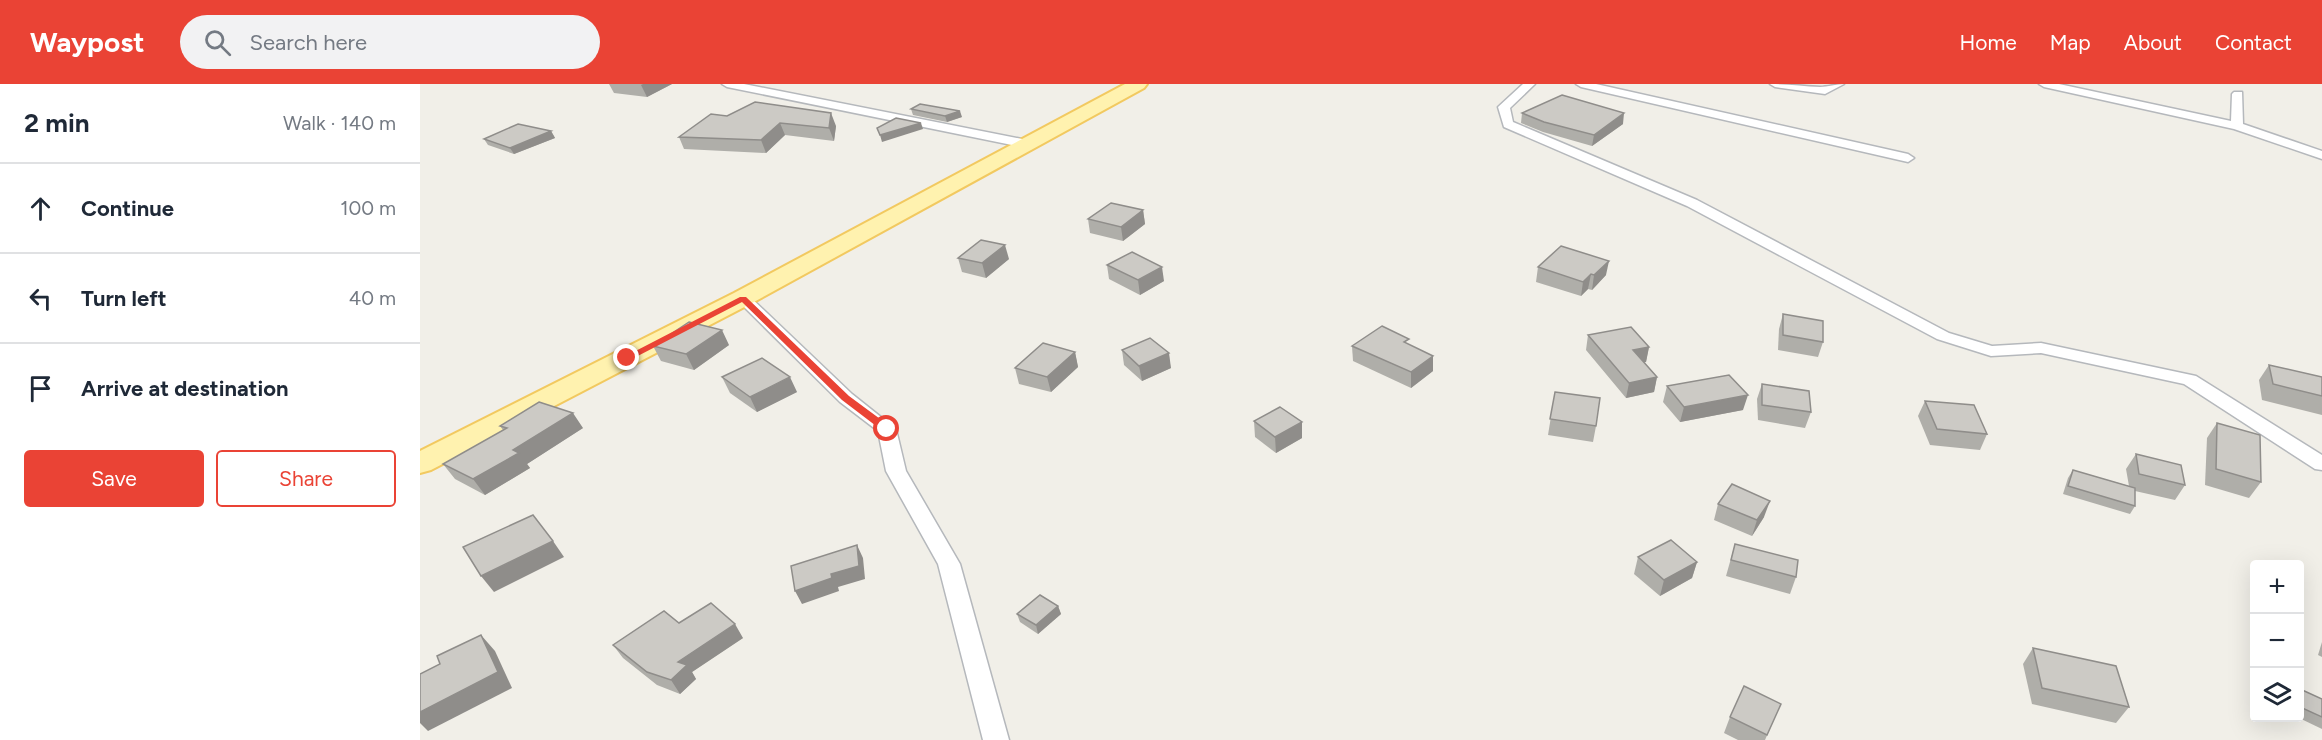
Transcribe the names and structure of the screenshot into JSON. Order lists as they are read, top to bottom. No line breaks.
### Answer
{"page":{"header":"Waypost","search":"Search here","nav":["Home","Map","About","Contact"],"heading":["2 min","Walk · 140 m"],"list":[["Continue","100 m"],["Turn left","40 m"],"Arrive at destination"],"buttons":["Save","Share"],"map_buttons":["+","−"]}}
